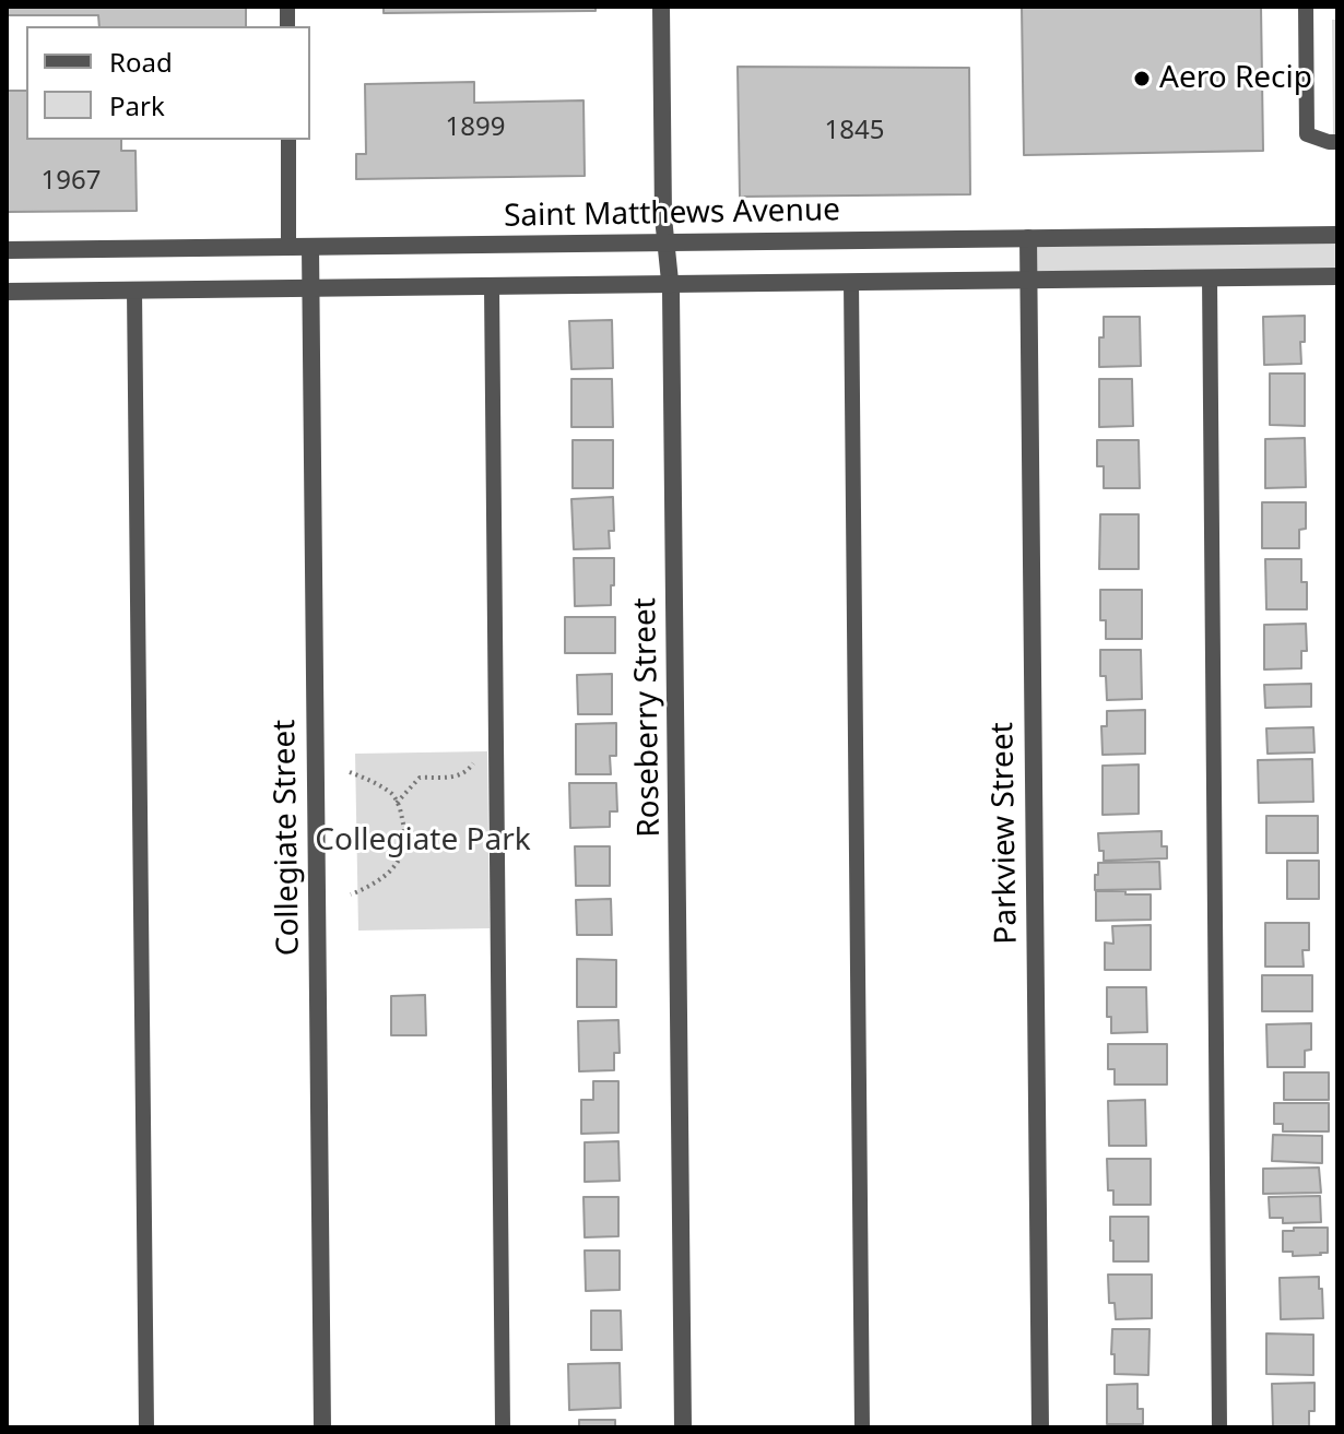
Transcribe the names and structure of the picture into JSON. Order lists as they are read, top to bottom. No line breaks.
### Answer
{"streets":{"street":["Saint Matthews Avenue","Roseberry Street","Parkview Street","Collegiate Street"]},"crossings":[["Saint Matthews Avenue","Roseberry Street"],["Saint Matthews Avenue","Parkview Street"],["Saint Matthews Avenue","Collegiate Street"]],"parks":["Collegiate Park"],"places":["Aero Recip"],"house_numbers":["1899","1845","1967"],"legend":["Road","Park"]}
